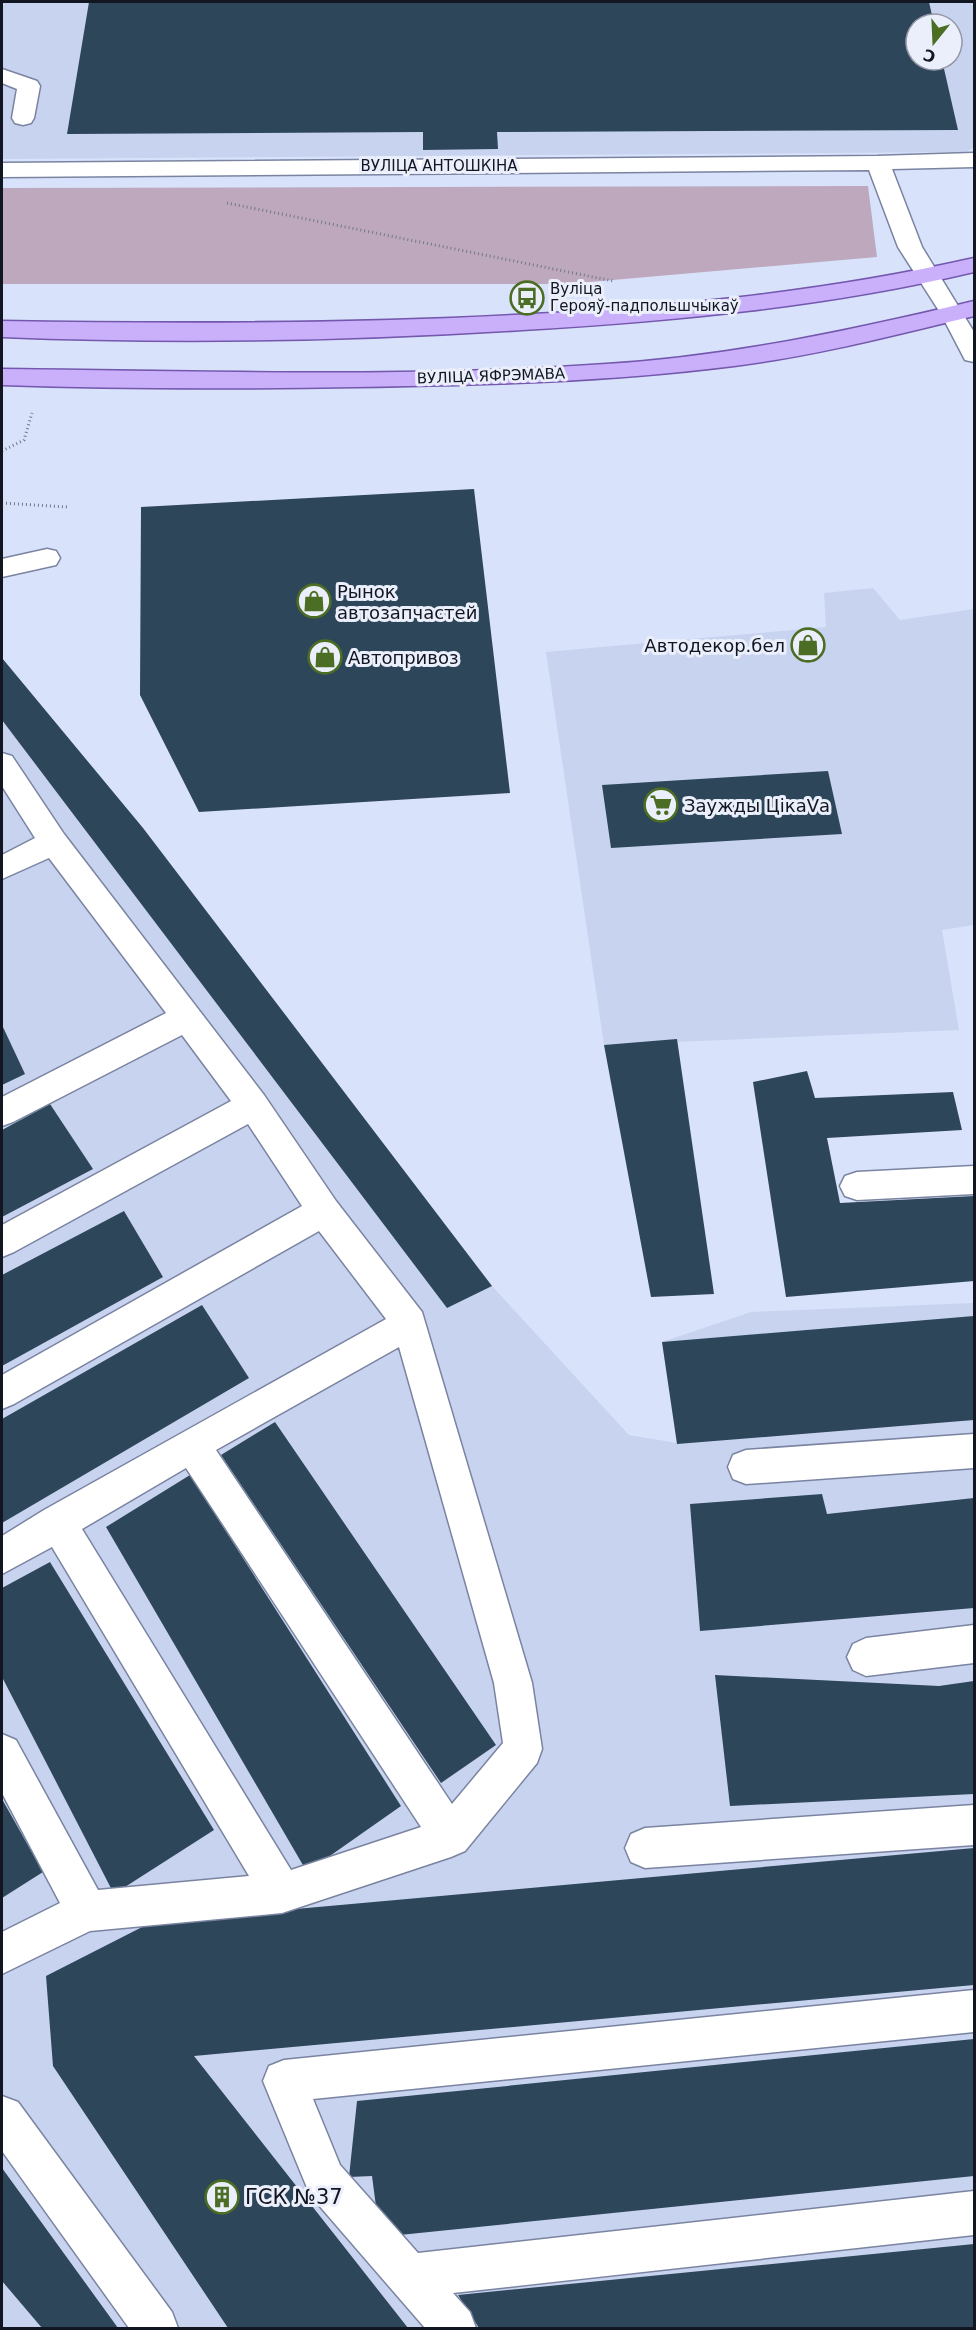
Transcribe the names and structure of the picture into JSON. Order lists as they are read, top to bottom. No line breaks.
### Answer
{"streets":{"main road":["ВУЛІЦА ЯФРЭМАВА"],"street":["ВУЛІЦА АНТОШКІНА"]},"places":{"bus stop":["Вуліца Герояў-падпольшчыкаў"],"shop":["Рынок автозапчастей","Автодекор.бел","Автопривоз"],"supermarket":["Заужды ЦікаVа"],"building":["ГСК №37"]},"north":"bottom"}
